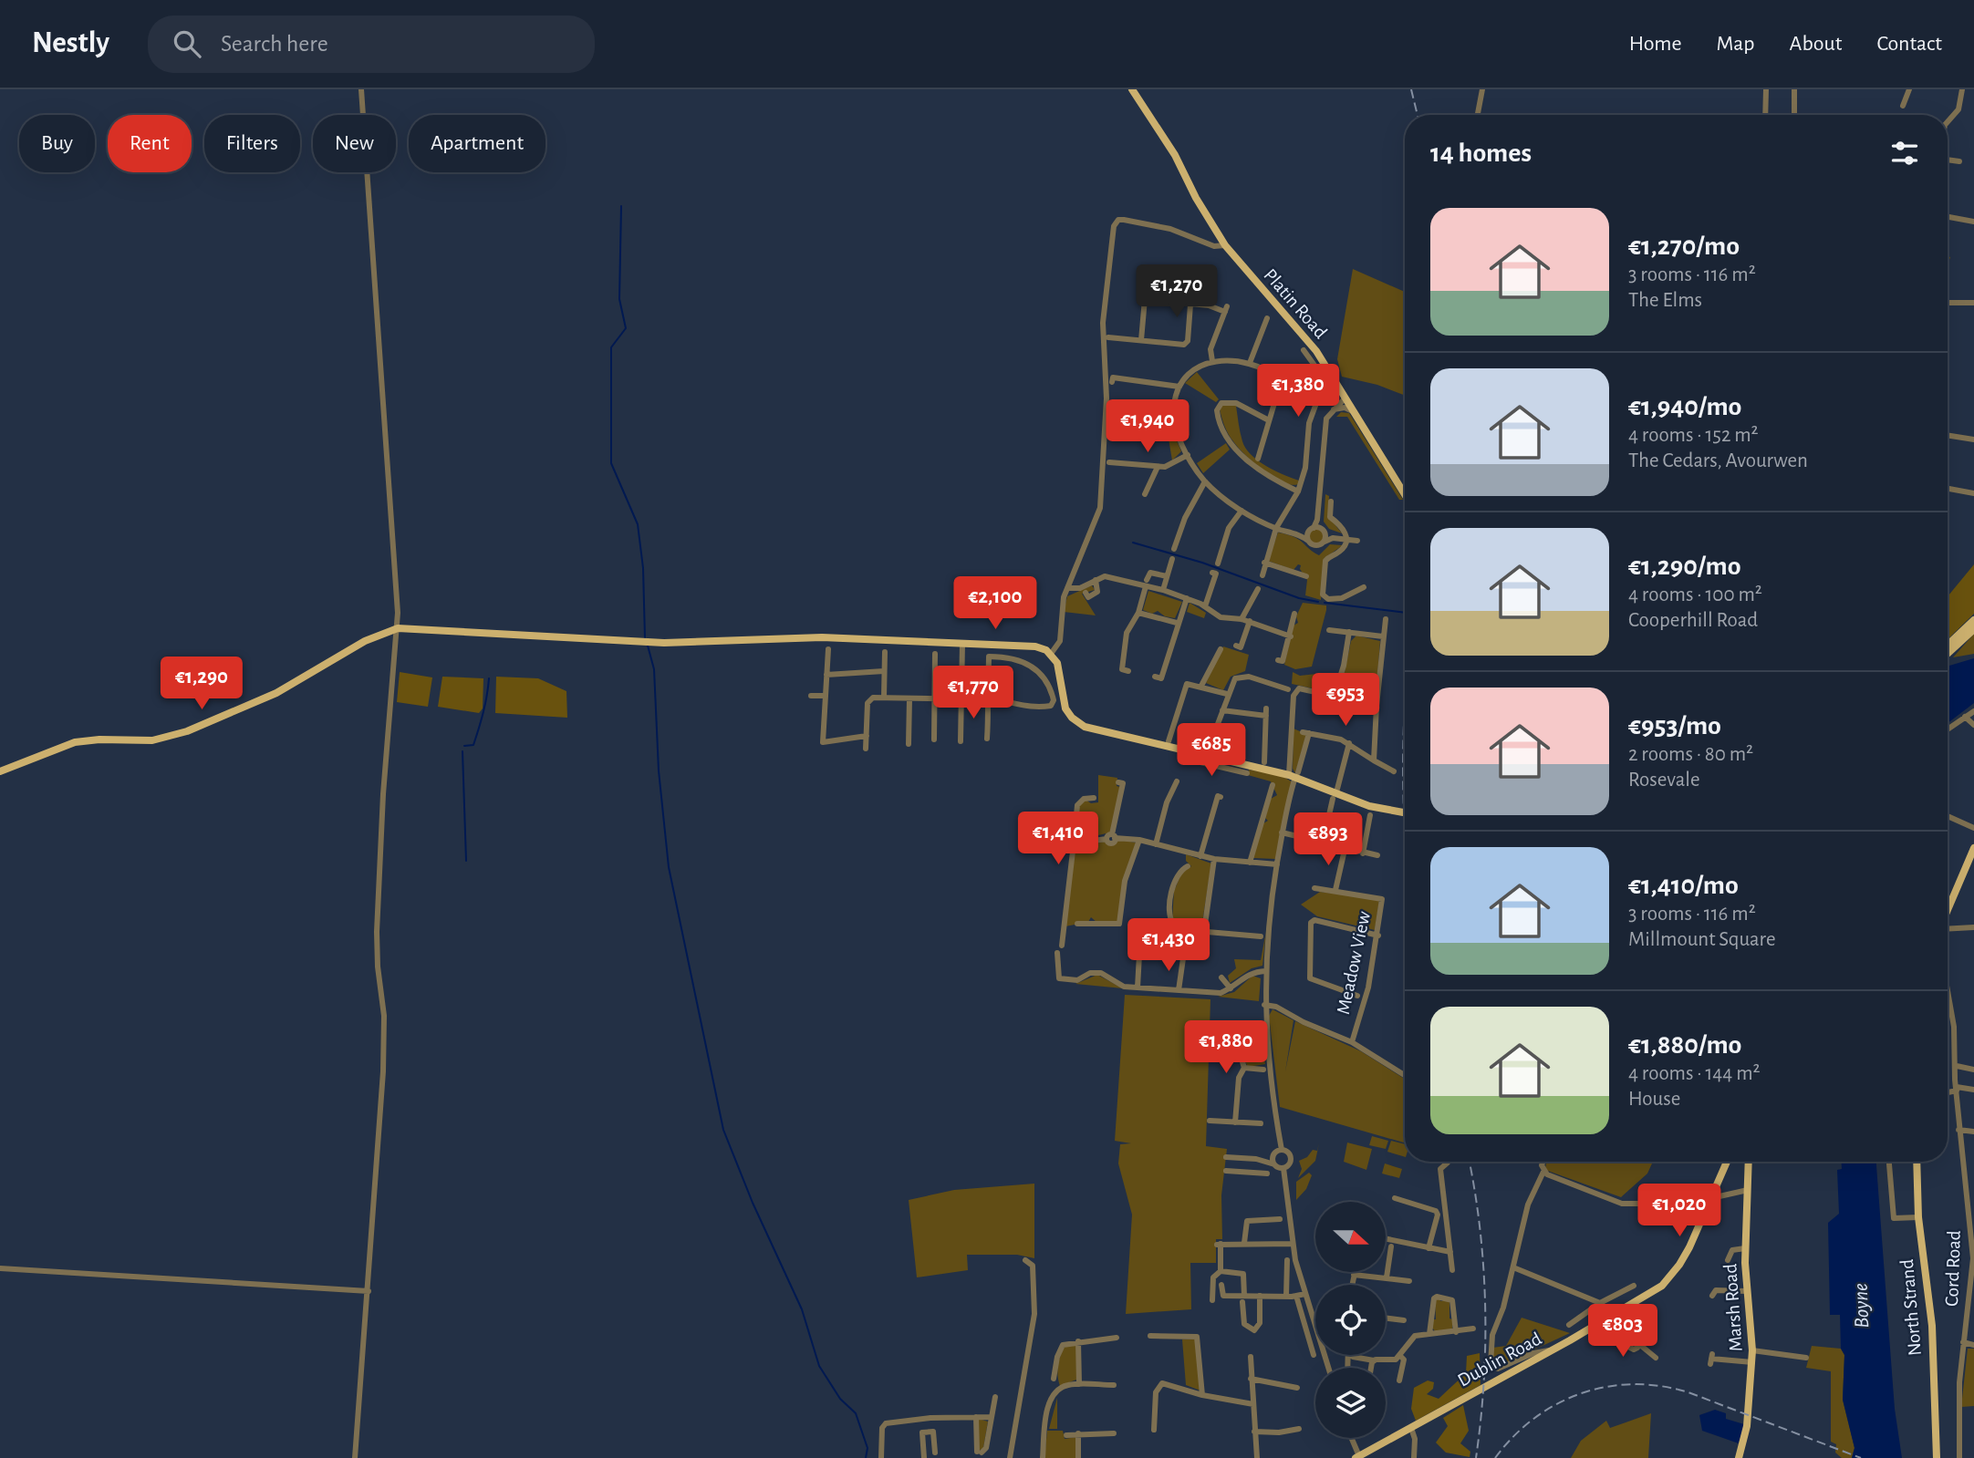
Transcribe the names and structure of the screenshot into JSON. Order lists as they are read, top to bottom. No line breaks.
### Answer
{"streets":{"main road":["Platin Road","Marsh Road","North Strand","Dublin Road"],"street":["Meadow View","Cord Road"]},"water":["Boyne"],"north":"right","page":{"header":"Nestly","search":"Search here","nav":["Home","Map","About","Contact"],"chip":["Buy","Rent","Filters","New","Apartment"],"heading":"14 homes","list":[{"name":"€1,270/mo","note":"3 rooms · 116 m² · The Elms"},{"name":"€1,940/mo","note":"4 rooms · 152 m² · The Cedars, Avourwen"},{"name":"€1,290/mo","note":"4 rooms · 100 m² · Cooperhill Road"},{"name":"€953/mo","note":"2 rooms · 80 m² · Rosevale"},{"name":"€1,410/mo","note":"3 rooms · 116 m² · Millmount Square"},{"name":"€1,880/mo","note":"4 rooms · 144 m² · House"}],"price":["€1,270","€1,380","€1,940","€2,100","€1,290","€1,770","€953","€685","€1,410","€893","€1,430","€1,880","€1,020","€803"]}}
